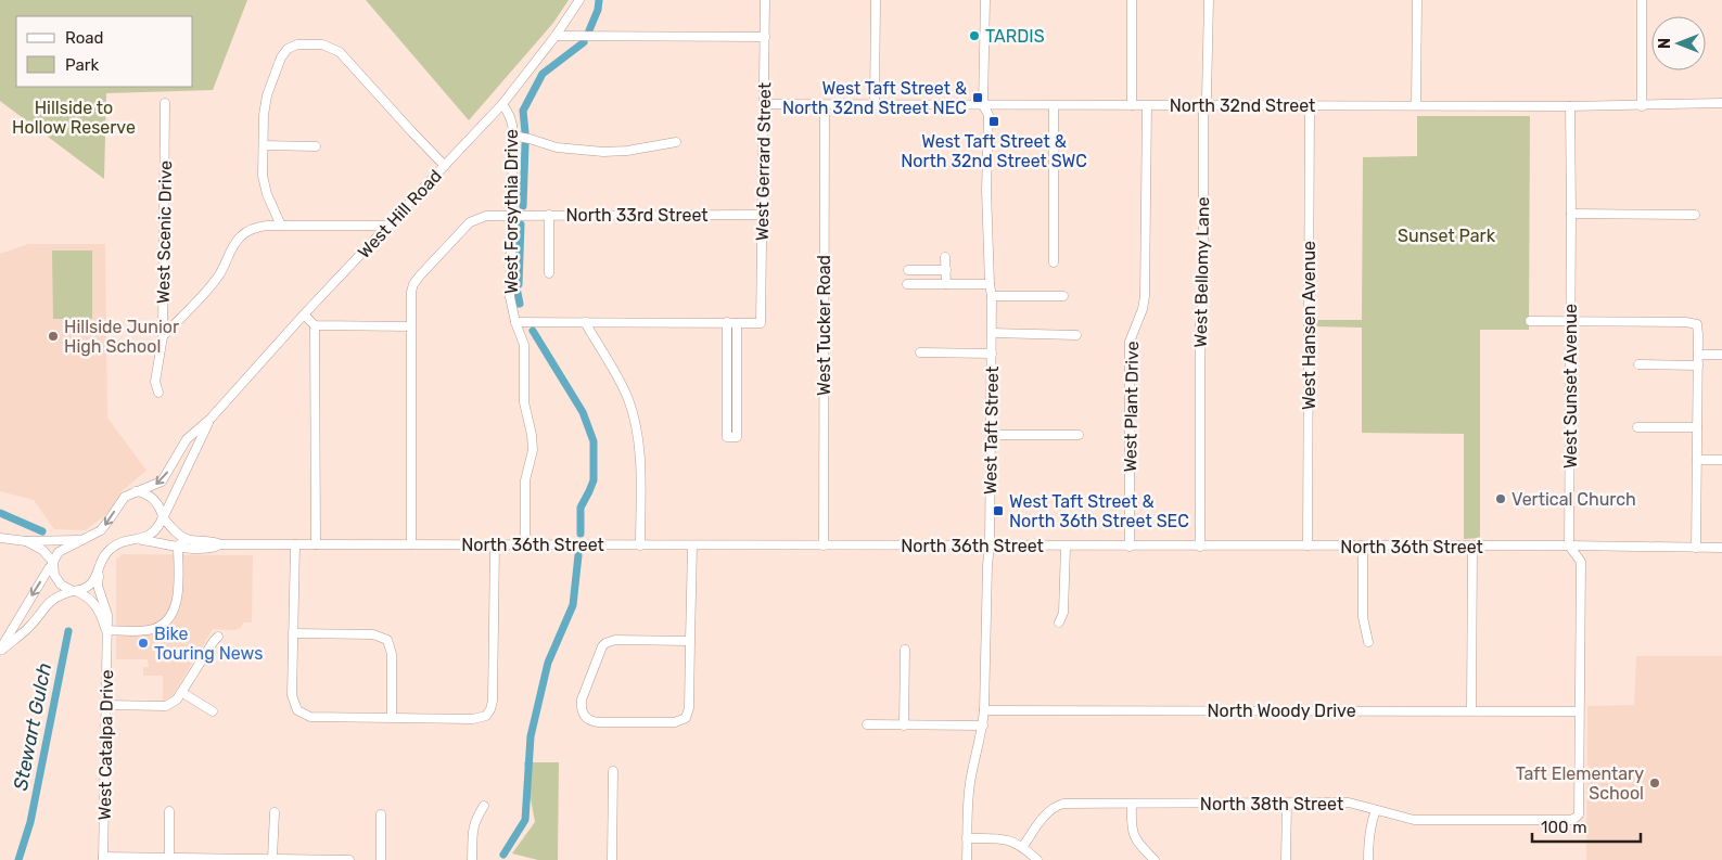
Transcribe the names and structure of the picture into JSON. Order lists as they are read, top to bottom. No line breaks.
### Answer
{"streets":{"street":["North 32nd Street","West Gerrard Street","West Forsythia Drive","West Hill Road","North 33rd Street","West Scenic Drive","West Bellomy Lane","West Tucker Road","West Hansen Avenue","West Sunset Avenue","West Plant Drive","West Taft Street","North 36th Street","North Woody Drive","West Catalpa Drive","North 38th Street"]},"crossings":[["North 32nd Street","West Gerrard Street"],["North 32nd Street","West Bellomy Lane"],["North 32nd Street","West Tucker Road"],["North 32nd Street","West Hansen Avenue"],["North 32nd Street","West Sunset Avenue"],["North 32nd Street","West Plant Drive"],["North 32nd Street","West Taft Street"],["West Gerrard Street","North 33rd Street"],["West Forsythia Drive","West Hill Road"],["West Forsythia Drive","North 33rd Street"],["West Forsythia Drive","North 36th Street"],["West Hill Road","North 36th Street"],["West Hill Road","West Catalpa Drive"],["North 33rd Street","North 36th Street"],["West Bellomy Lane","North 36th Street"],["West Tucker Road","North 36th Street"],["West Hansen Avenue","North 36th Street"],["West Sunset Avenue","North 36th Street"],["West Sunset Avenue","North Woody Drive"],["West Sunset Avenue","North 38th Street"],["West Plant Drive","North 36th Street"],["West Taft Street","North 36th Street"],["West Taft Street","North Woody Drive"],["North 36th Street","West Catalpa Drive"]],"water":["Stewart Gulch"],"parks":["Hillside to Hollow Reserve","Sunset Park"],"places":{"other":["TARDIS","Hillside Junior High School","Vertical Church","Bike Touring News","Taft Elementary School"],"transit":["West Taft Street & North 32nd Street NEC","West Taft Street & North 32nd Street SWC","West Taft Street & North 36th Street SEC"]},"legend":["Road","Park"],"scale_bar":"100 m","north":"left"}
